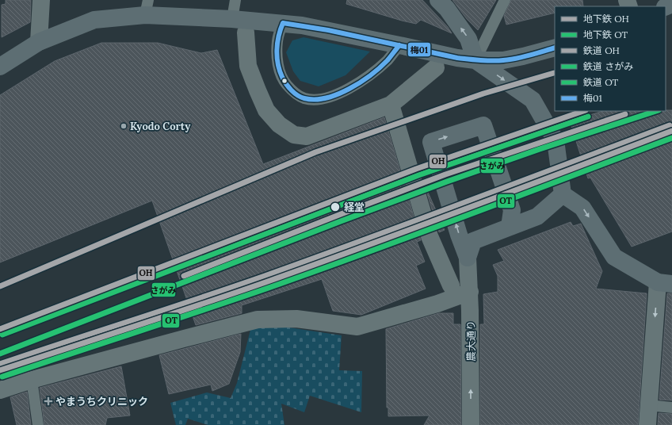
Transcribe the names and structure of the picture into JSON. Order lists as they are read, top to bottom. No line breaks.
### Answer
{"streets":{"street":["農大通り"]},"one_way":["農大通り"],"places":{"other":["Kyodo Corty","経堂"],"health":["やまうちクリニック"]},"lines":["transit line 梅01","rail line OH","metro line OH","rail line さがみ","rail line OT","metro line OT"],"legend":["地下鉄 OH","地下鉄 OT","鉄道 OH","鉄道 さがみ","鉄道 OT","梅01"]}
